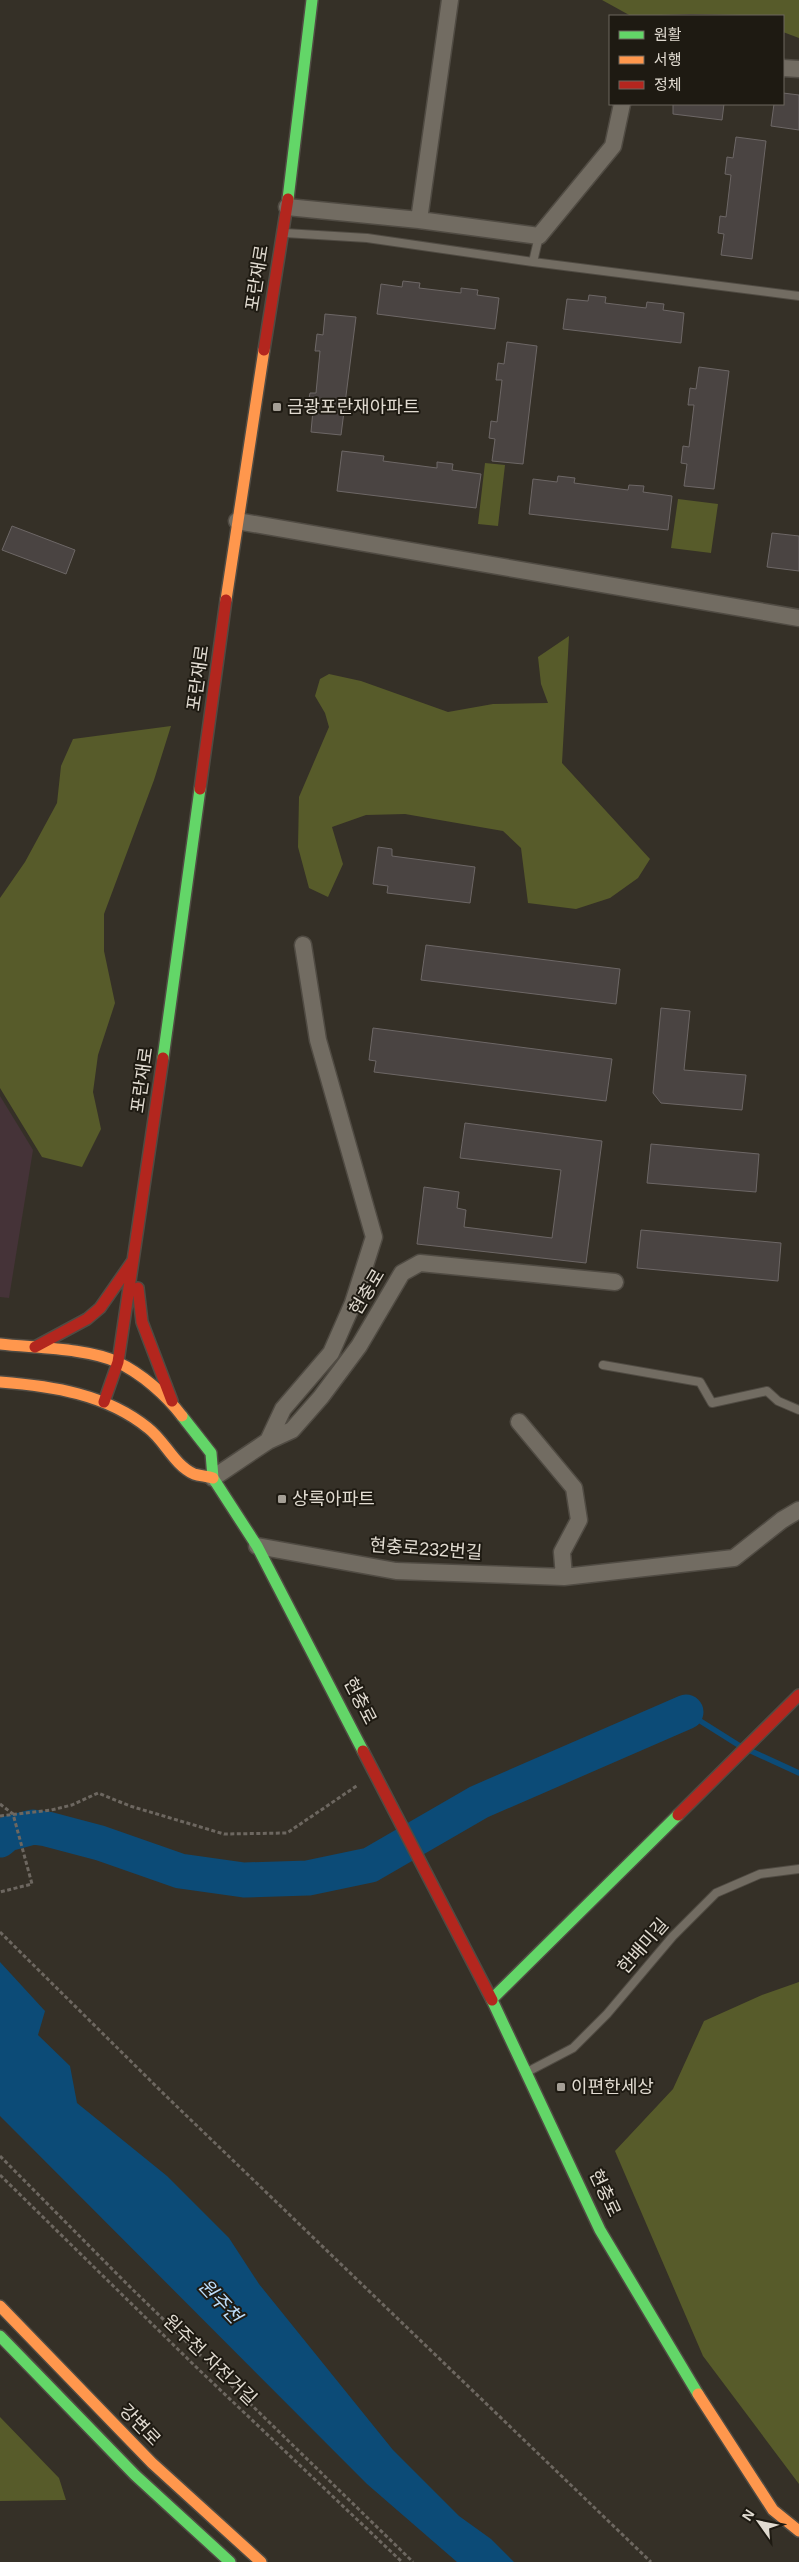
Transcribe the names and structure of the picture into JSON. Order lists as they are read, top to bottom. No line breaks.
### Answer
{"streets":{"street":["포란재로","현충로","현충로232번길","강변로"],"lane":["한배미길"],"path":["원주천 자전거길"]},"crossings":[["포란재로","현충로"],["현충로","현충로232번길"],["현충로","한배미길"]],"water":["원주천"],"places":{"transit":["금광포란재아파트","상록아파트","이편한세상"]},"legend":["원활","서행","정체"],"north":"top left"}
